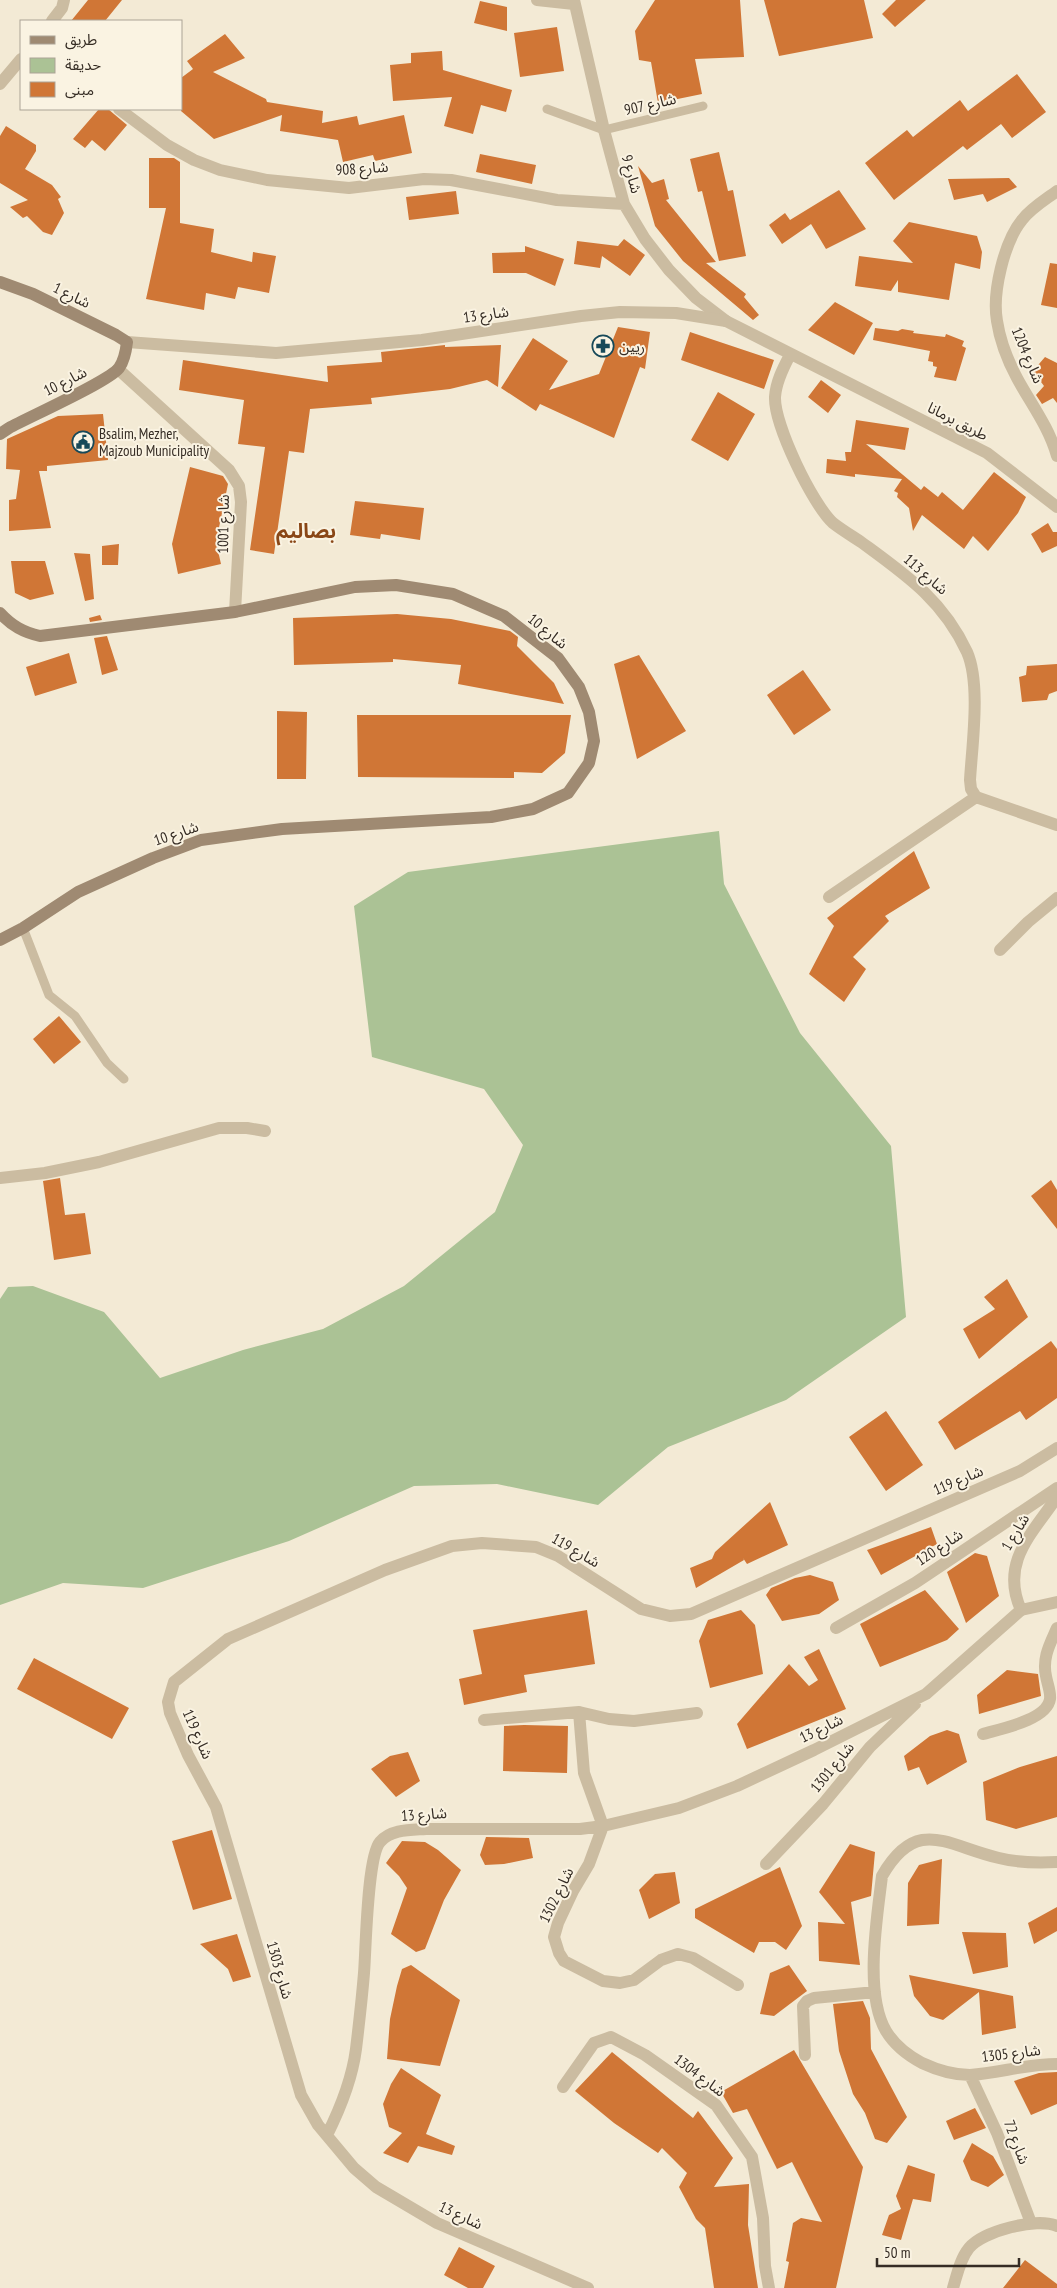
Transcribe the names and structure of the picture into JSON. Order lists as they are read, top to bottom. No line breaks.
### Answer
{"streets":{"main road":["شارع 1","شارع 10"],"street":["شارع 908","شارع 9","شارع 13","شارع 1204","طريق برمانا","شارع 1001","شارع 113","شارع 119","شارع 120","شارع 1301","شارع 1302","شارع 1303","شارع 1305","شارع 1304","شارع 72"],"lane":["شارع 907"]},"crossings":[["شارع 907","شارع 9"],["شارع 908","شارع 9"],["شارع 9","شارع 13"],["شارع 1","شارع 13"],["شارع 13","طريق برمانا"],["شارع 13","شارع 113"],["شارع 13","شارع 1301"],["شارع 13","شارع 1302"],["شارع 13","شارع 1303"],["شارع 10","شارع 1001"],["شارع 119","شارع 1303"],["شارع 1305","شارع 72"]],"districts":["بصاليم"],"places":{"pharmacy":["ريين"],"public building":["Bsalim, Mezher, Majzoub Municipality"]},"legend":["طريق","حديقة","مبنى"],"scale_bar":"50 m"}
